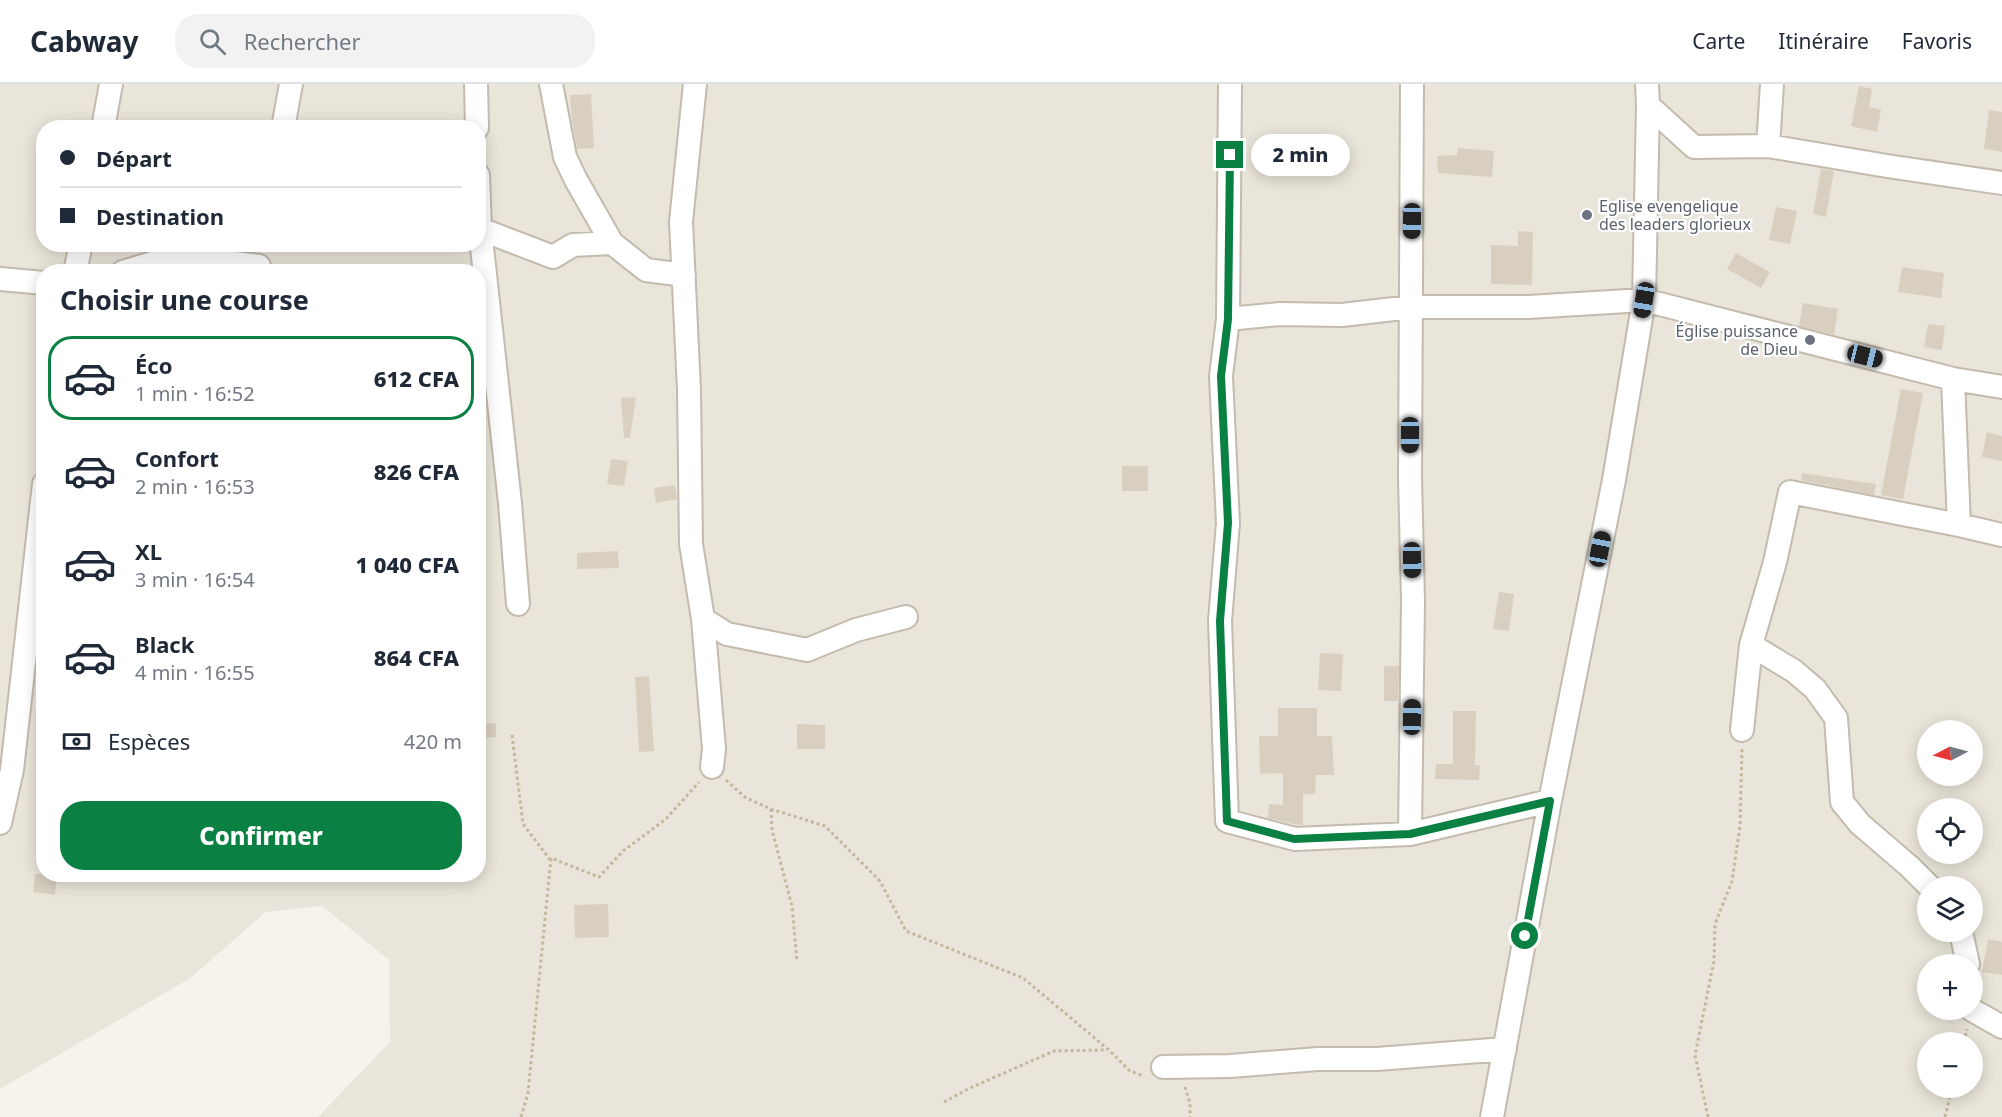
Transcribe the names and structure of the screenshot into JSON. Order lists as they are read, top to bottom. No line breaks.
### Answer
{"places":["Eglise evengelique des leaders glorieux","Église puissance de Dieu"],"north":"left","page":{"header":"Cabway","search":"Rechercher","nav":["Carte","Itinéraire","Favoris"],"banner":["Départ","Destination"],"bubble":"2 min","heading":"Choisir une course","list":[{"name":"Éco","note":"1 min · 16:52","value":"612 CFA"},{"name":"Confort","note":"2 min · 16:53","value":"826 CFA"},{"name":"XL","note":"3 min · 16:54","value":"1 040 CFA"},{"name":"Black","note":"4 min · 16:55","value":"864 CFA"}],"pay":["Espèces","420 m"],"map_buttons":["+","−"],"buttons":"Confirmer"}}
